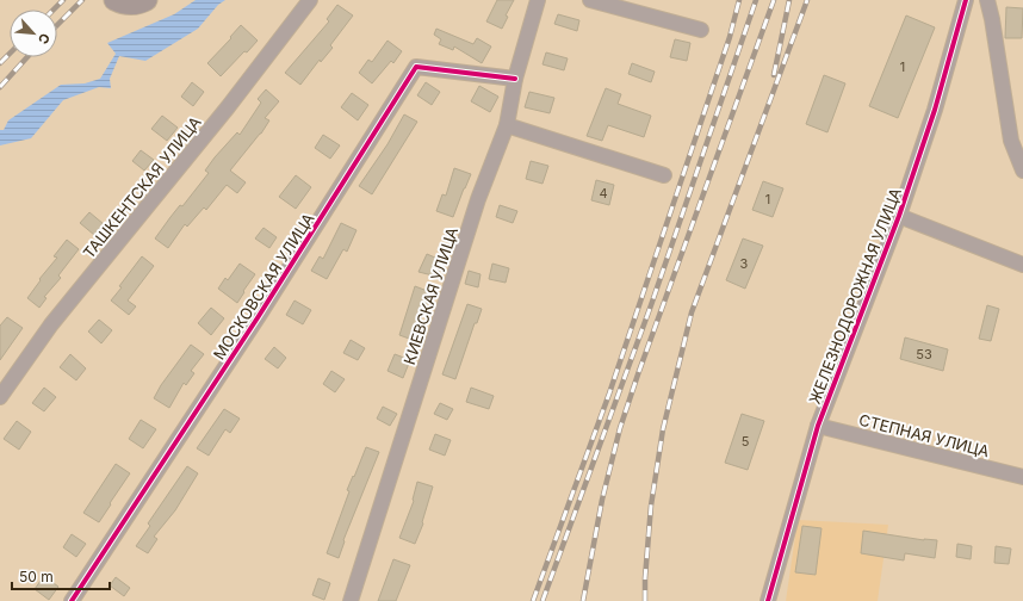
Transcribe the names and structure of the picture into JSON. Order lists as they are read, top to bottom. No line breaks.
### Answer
{"streets":{"street":["ТАШКЕНТСКАЯ УЛИЦА","МОСКОВСКАЯ УЛИЦА","КИЕВСКАЯ УЛИЦА","ЖЕЛЕЗНОДОРОЖНАЯ УЛИЦА","СТЕПНАЯ УЛИЦА"]},"crossings":[["МОСКОВСКАЯ УЛИЦА","КИЕВСКАЯ УЛИЦА"],["ЖЕЛЕЗНОДОРОЖНАЯ УЛИЦА","СТЕПНАЯ УЛИЦА"]],"house_numbers":["1","4","1","3","53","5"],"scale_bar":"50 m","north":"bottom right"}
